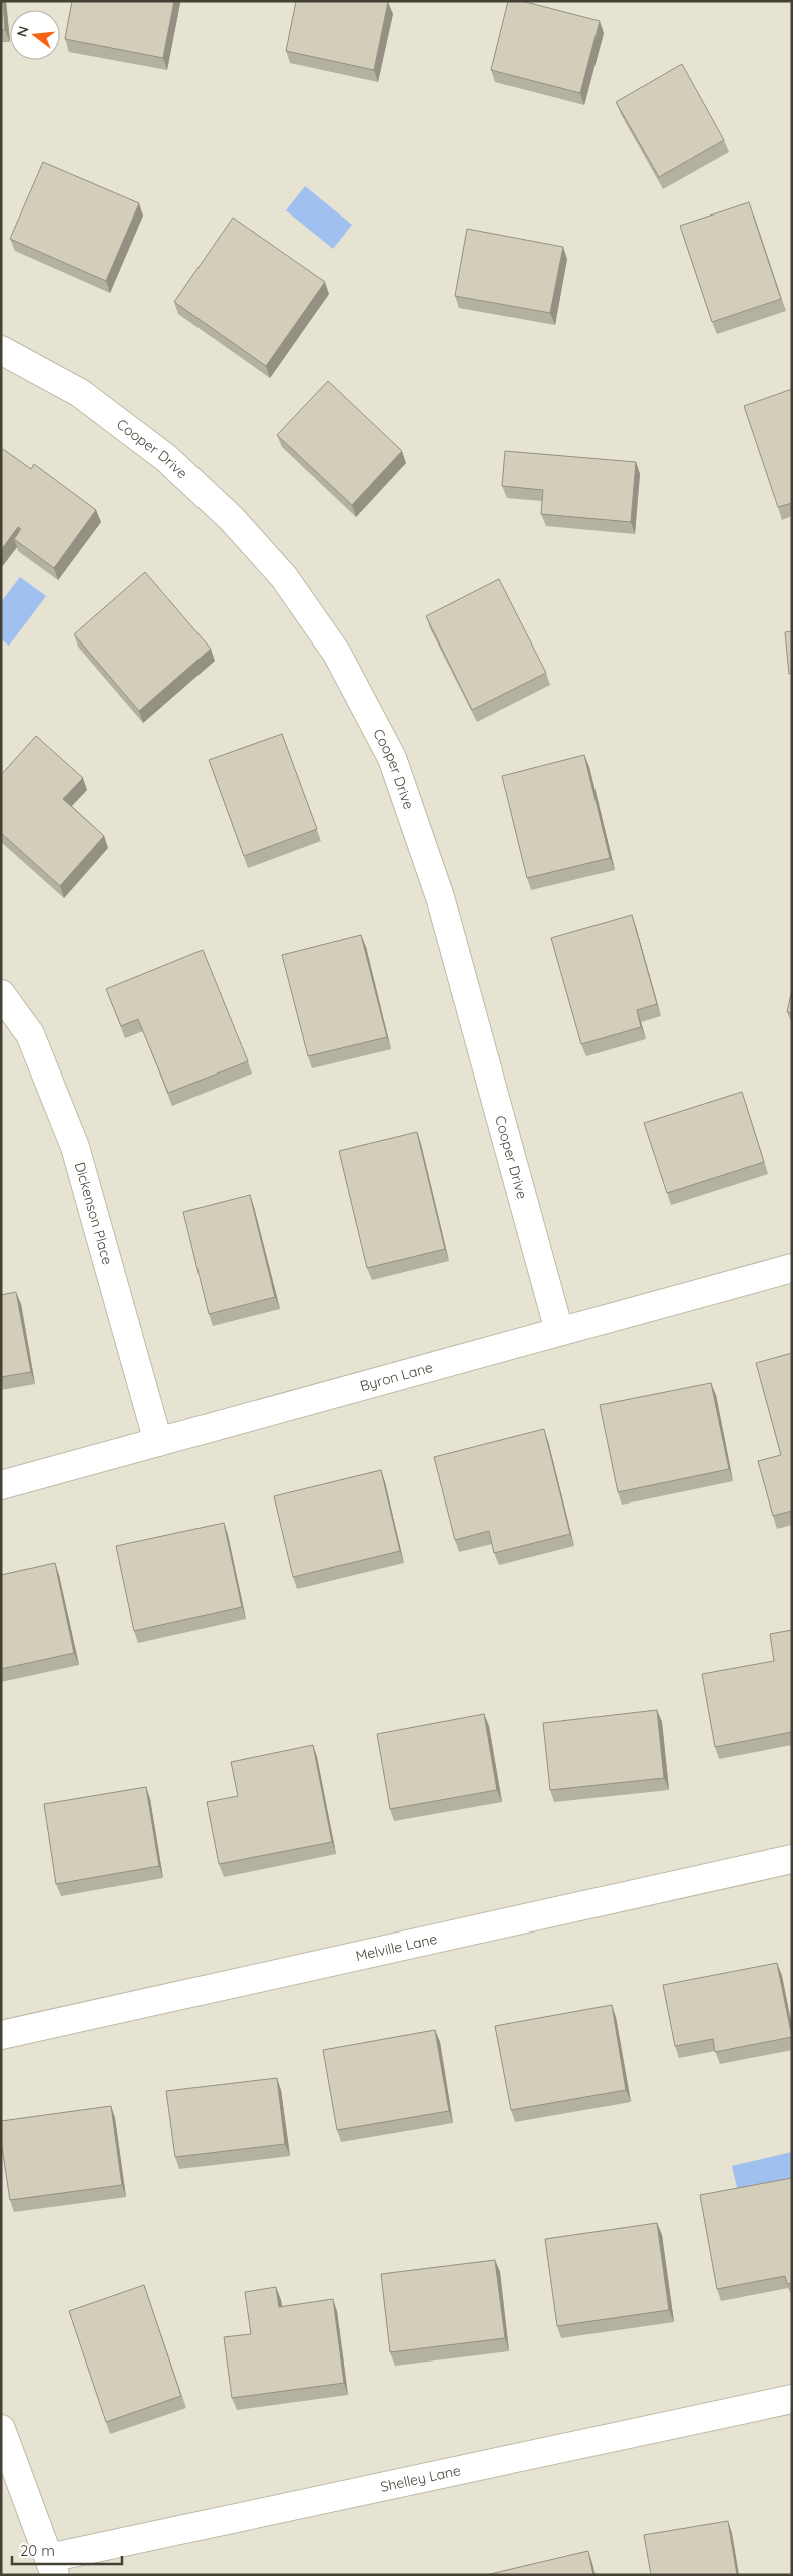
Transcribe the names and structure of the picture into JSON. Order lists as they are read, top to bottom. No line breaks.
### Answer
{"streets":{"street":["Cooper Drive","Dickenson Place","Byron Lane","Melville Lane","Shelley Lane"]},"crossings":[["Cooper Drive","Byron Lane"],["Dickenson Place","Byron Lane"]],"scale_bar":"20 m","north":"left"}
